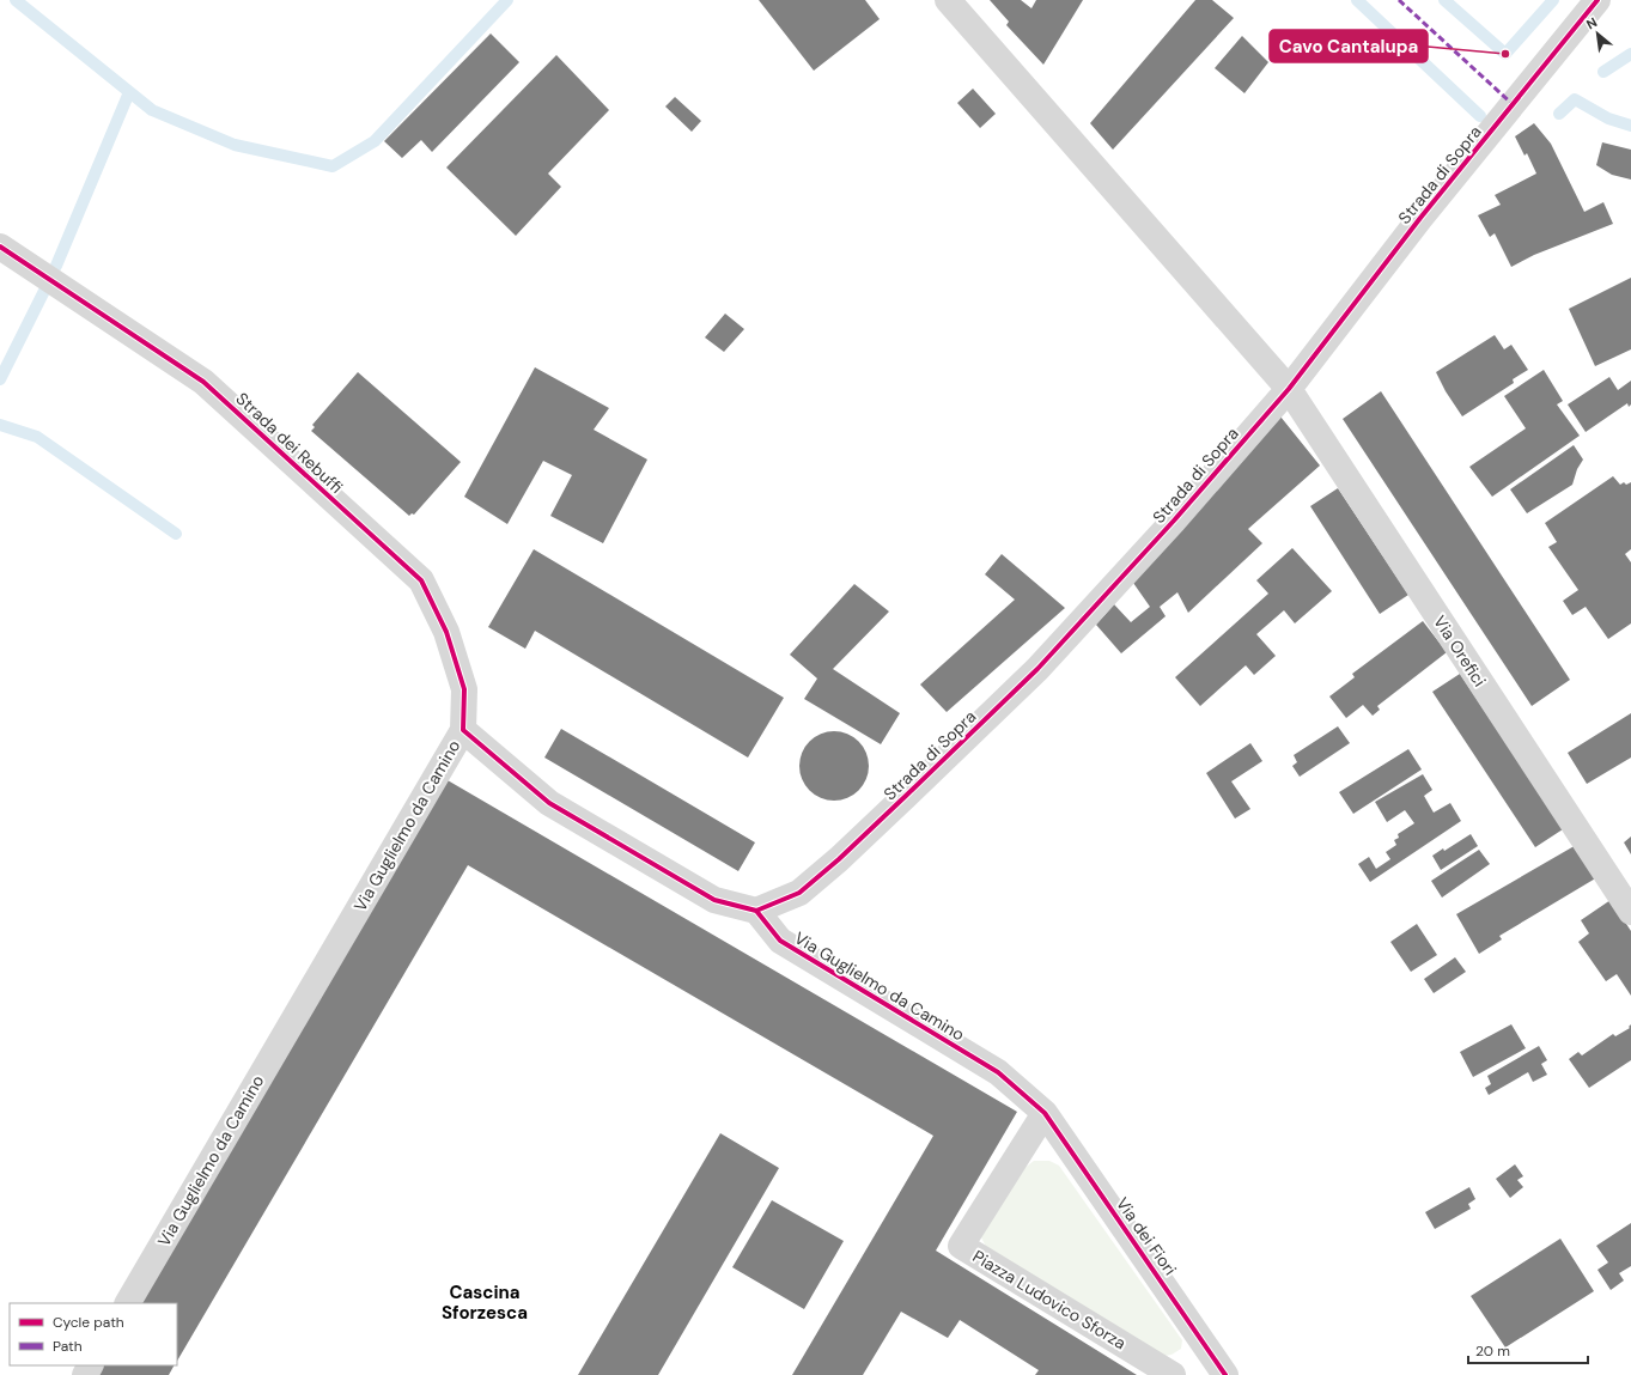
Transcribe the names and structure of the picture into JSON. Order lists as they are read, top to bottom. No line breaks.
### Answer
{"streets":{"street":["Strada di Sopra","Strada dei Rebuffi","Via Orefici","Via Guglielmo da Camino","Via dei Fiori","Piazza Ludovico Sforza"]},"crossings":[["Strada di Sopra","Via Orefici"],["Strada di Sopra","Via Guglielmo da Camino"],["Strada dei Rebuffi","Via Guglielmo da Camino"],["Via Guglielmo da Camino","Via dei Fiori"],["Via Guglielmo da Camino","Piazza Ludovico Sforza"],["Via dei Fiori","Piazza Ludovico Sforza"]],"districts":["Cascina Sforzesca"],"places":["Cavo Cantalupa"],"legend":["Cycle path","Path"],"scale_bar":"20 m","north":"top left"}
